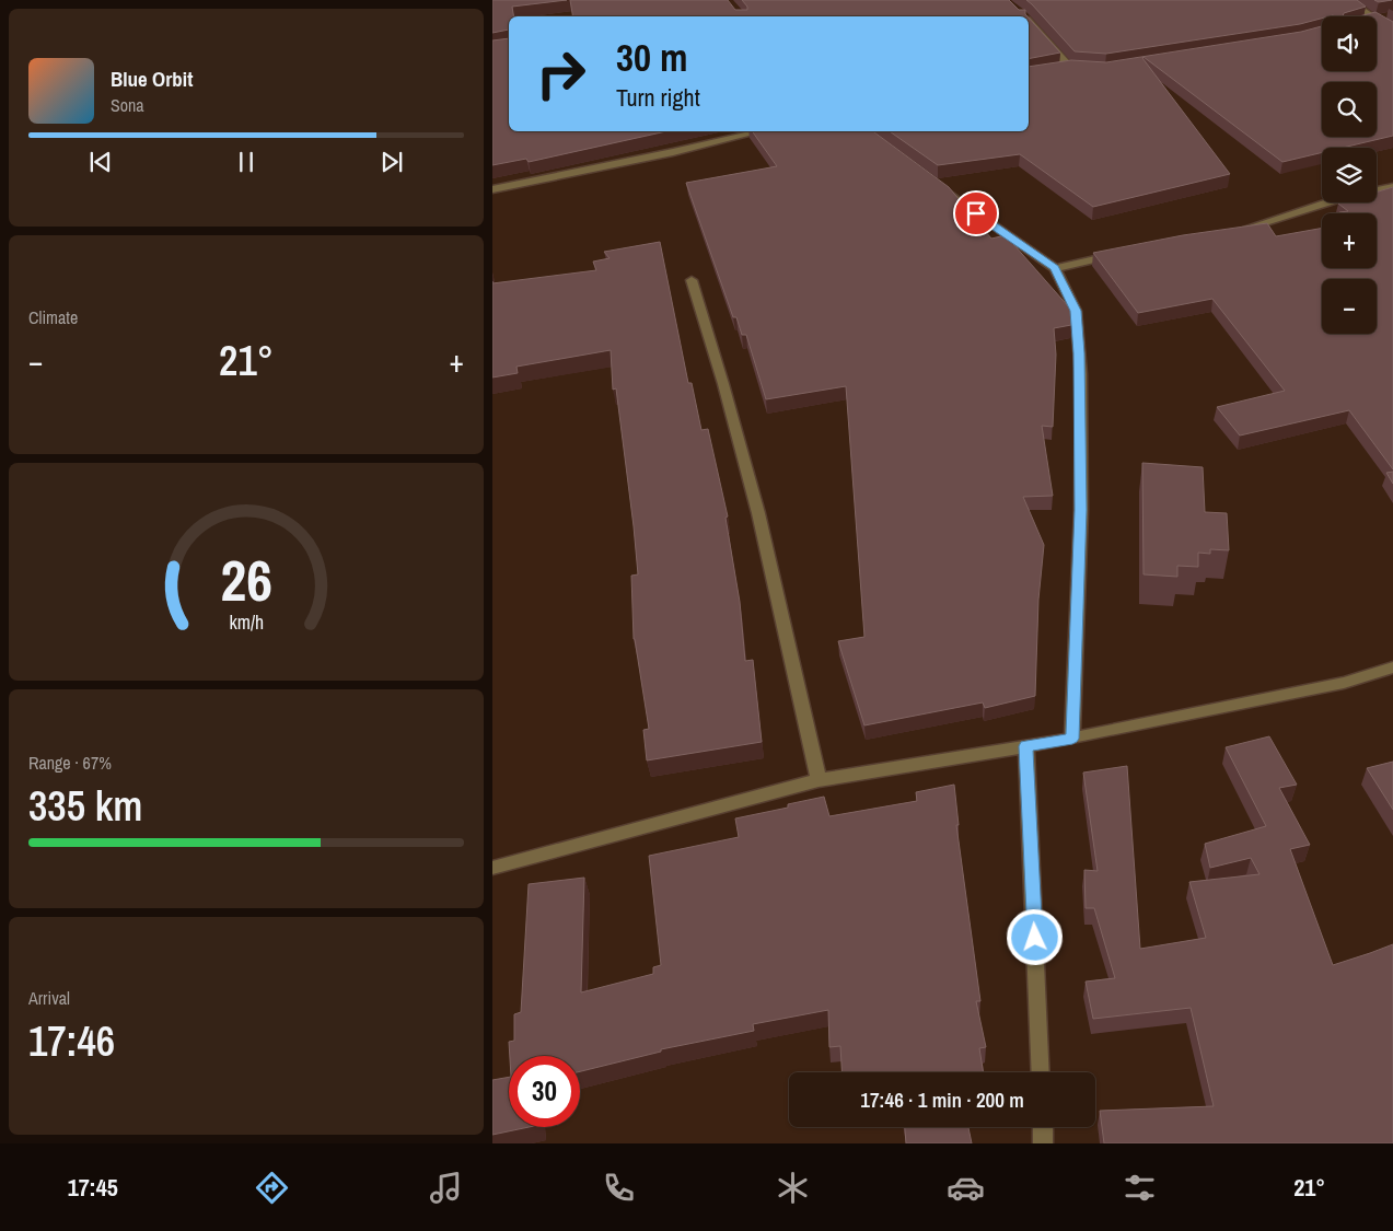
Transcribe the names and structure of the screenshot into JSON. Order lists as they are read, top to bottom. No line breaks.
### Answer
{"page":{"map_buttons":["+","−"],"turn":["30 m","Turn right"],"song":["Blue Orbit","Sona"],"tile":["Climate",["Range · 67%","335 km"],["Arrival","17:46"]],"heat":["−","21°","+"],"limit":"30","trip":"17:46 · 1 min · 200 m","tabs":["17:45","21°"],"gauge":["26","km/h"]}}
